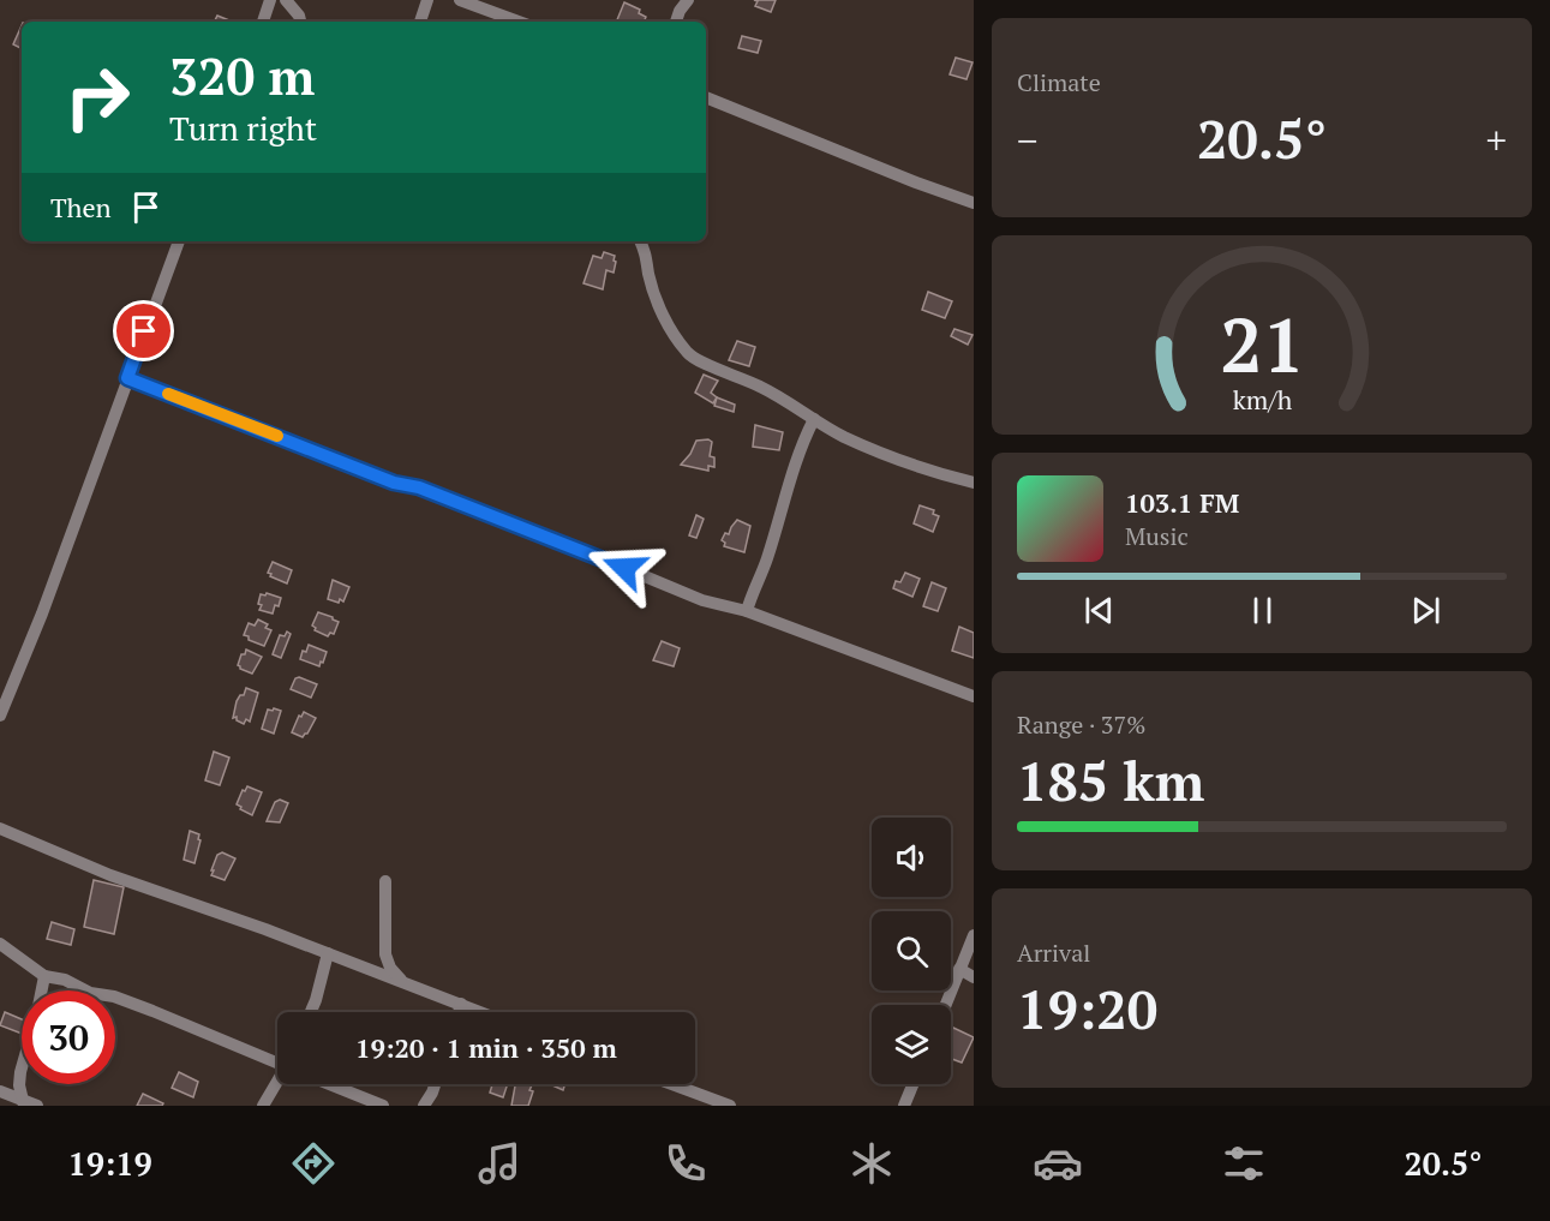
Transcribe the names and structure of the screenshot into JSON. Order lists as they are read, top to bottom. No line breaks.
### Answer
{"page":{"tile":["Climate",["Range · 37%","185 km"],["Arrival","19:20"]],"turn":["320 m","Turn right"],"heat":["−","20.5°","+"],"then":"Then","song":["103.1 FM","Music"],"limit":"30","trip":"19:20 · 1 min · 350 m","tabs":["19:19","20.5°"],"gauge":["21","km/h"]}}
